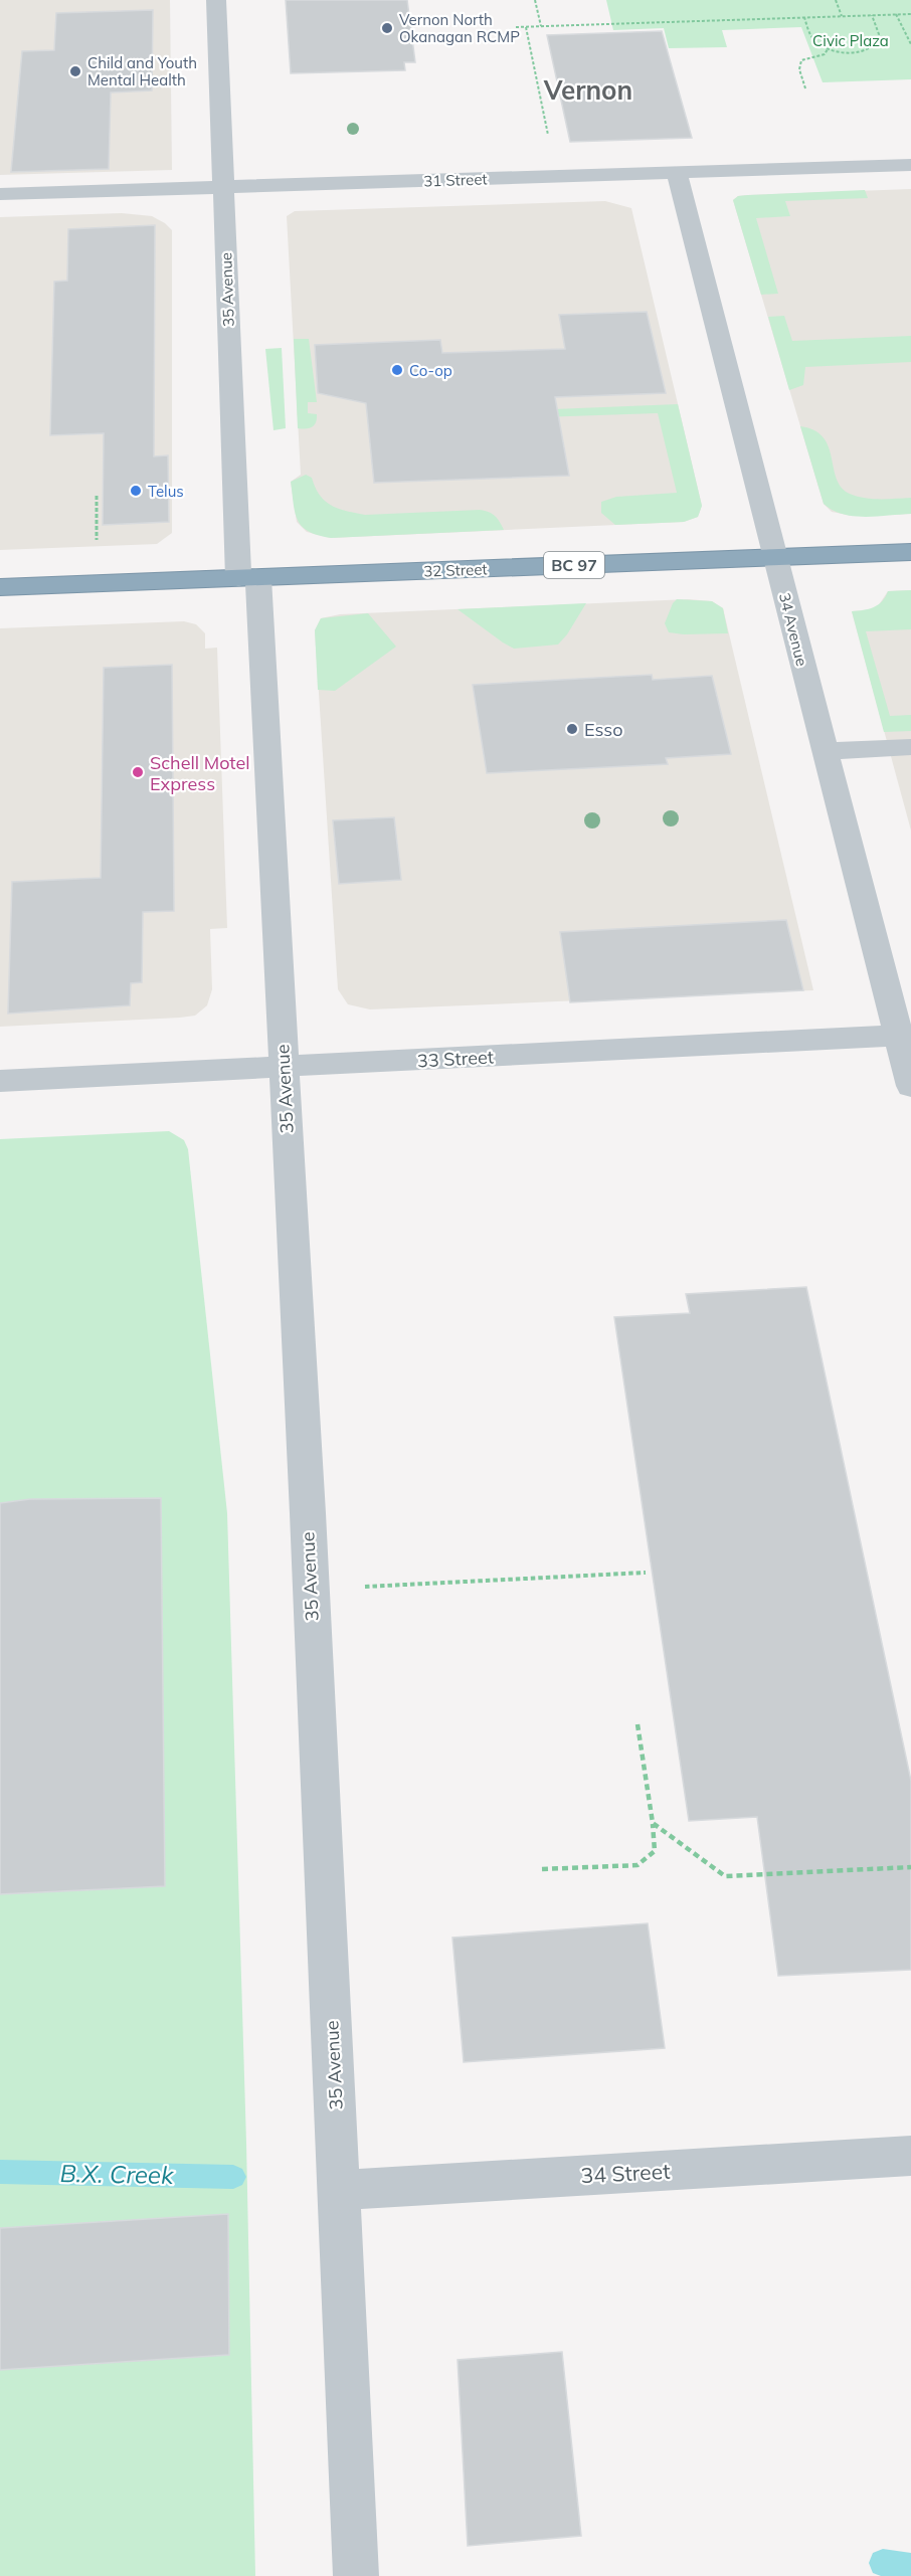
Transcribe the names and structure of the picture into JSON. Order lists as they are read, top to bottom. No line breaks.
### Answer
{"streets":{"highway":["BC 97","32 Street"],"street":["31 Street","35 Avenue","34 Avenue","33 Street","34 Street"]},"crossings":[["31 Street","35 Avenue"],["31 Street","34 Avenue"],["35 Avenue","32 Street"],["35 Avenue","33 Street"],["35 Avenue","34 Street"],["32 Street","34 Avenue"],["34 Avenue","33 Street"]],"districts":["Vernon"],"water":["B.X. Creek"],"parks":["Civic Plaza"],"places":["Vernon North Okanagan RCMP","Child and Youth Mental Health","Co-op","Telus","Esso","Schell Motel Express"]}
